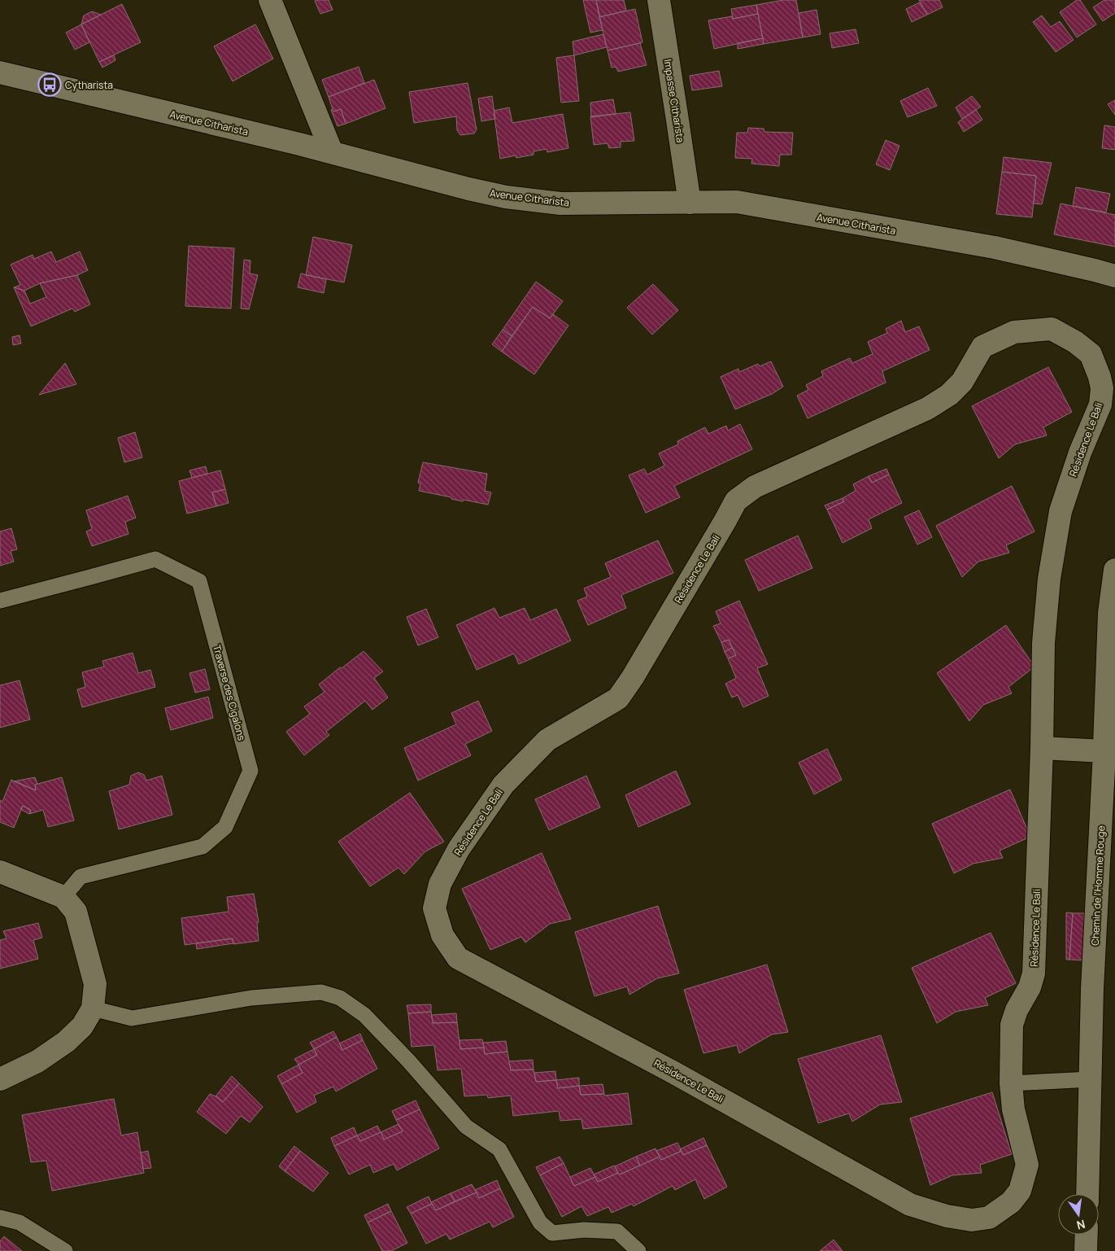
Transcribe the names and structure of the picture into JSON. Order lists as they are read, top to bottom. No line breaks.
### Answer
{"streets":{"street":["Impasse Citharista","Avenue Citharista","Résidence Le Bali","Chemin de l'Homme Rouge"],"lane":["Traverse des Cigalons"]},"crossings":[["Impasse Citharista","Avenue Citharista"]],"places":{"bus stop":["Cytharista"]},"north":"bottom"}
